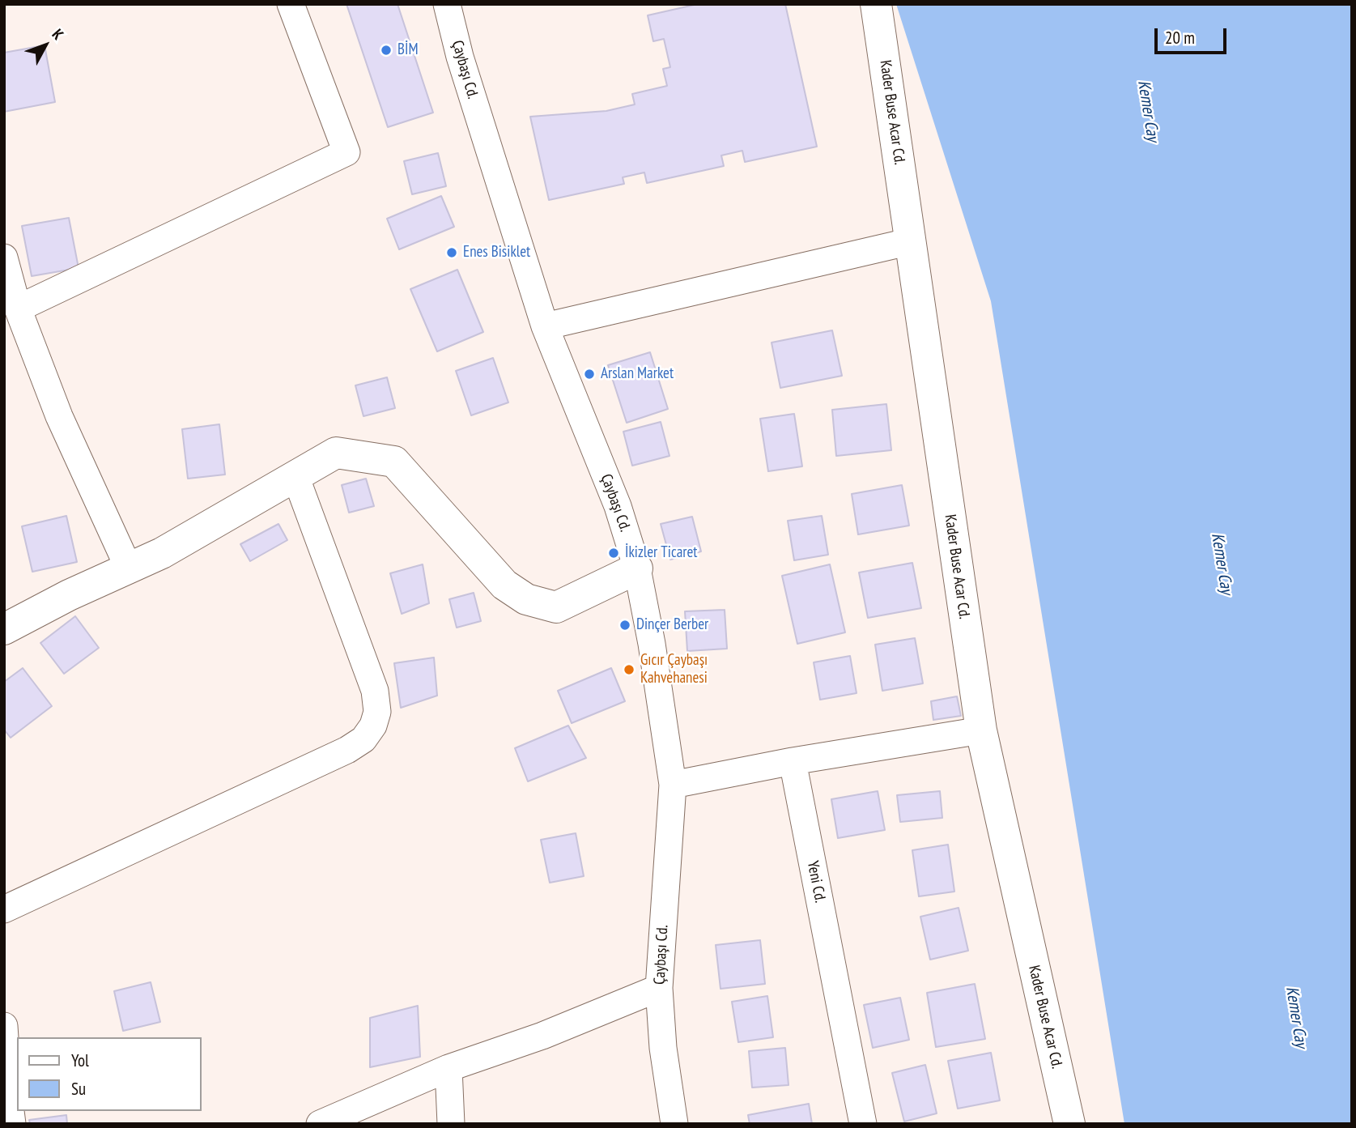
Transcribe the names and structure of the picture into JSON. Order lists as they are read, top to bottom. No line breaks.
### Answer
{"streets":{"street":["Çaybaşı Cd.","Kader Buse Acar Cd.","Yeni Cd."]},"water":["Kemer Cay"],"places":["BİM","Enes Bisiklet","Arslan Market","İkizler Ticaret","Dinçer Berber","Gıcır Çaybaşı Kahvehanesi"],"legend":["Yol","Su"],"scale_bar":"20 m","north":"top right"}
